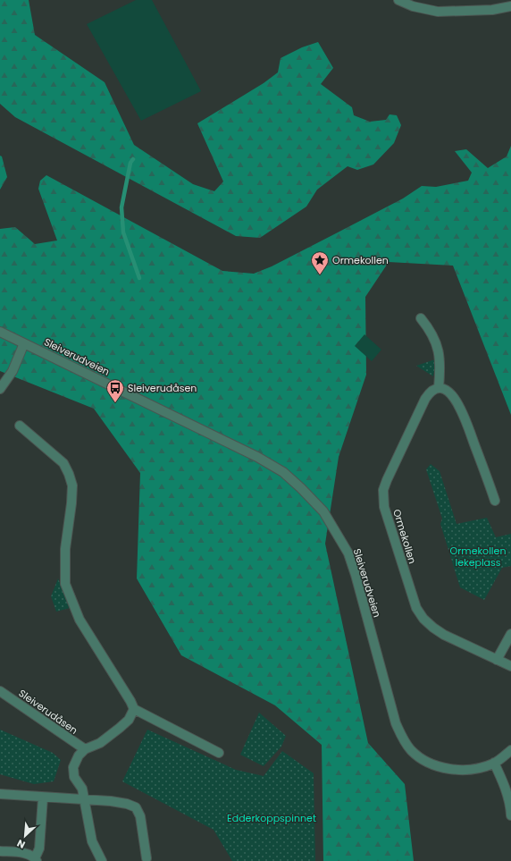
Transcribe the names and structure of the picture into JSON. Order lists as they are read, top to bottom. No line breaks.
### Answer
{"streets":{"street":["Sleiverudveien","Ormekollen","Sleiverudåsen"]},"parks":["Ormekollen lekeplass","Edderkoppspinnet"],"places":{"place":["Ormekollen"],"bus stop":["Sleiverudåsen"]},"north":"bottom left"}
